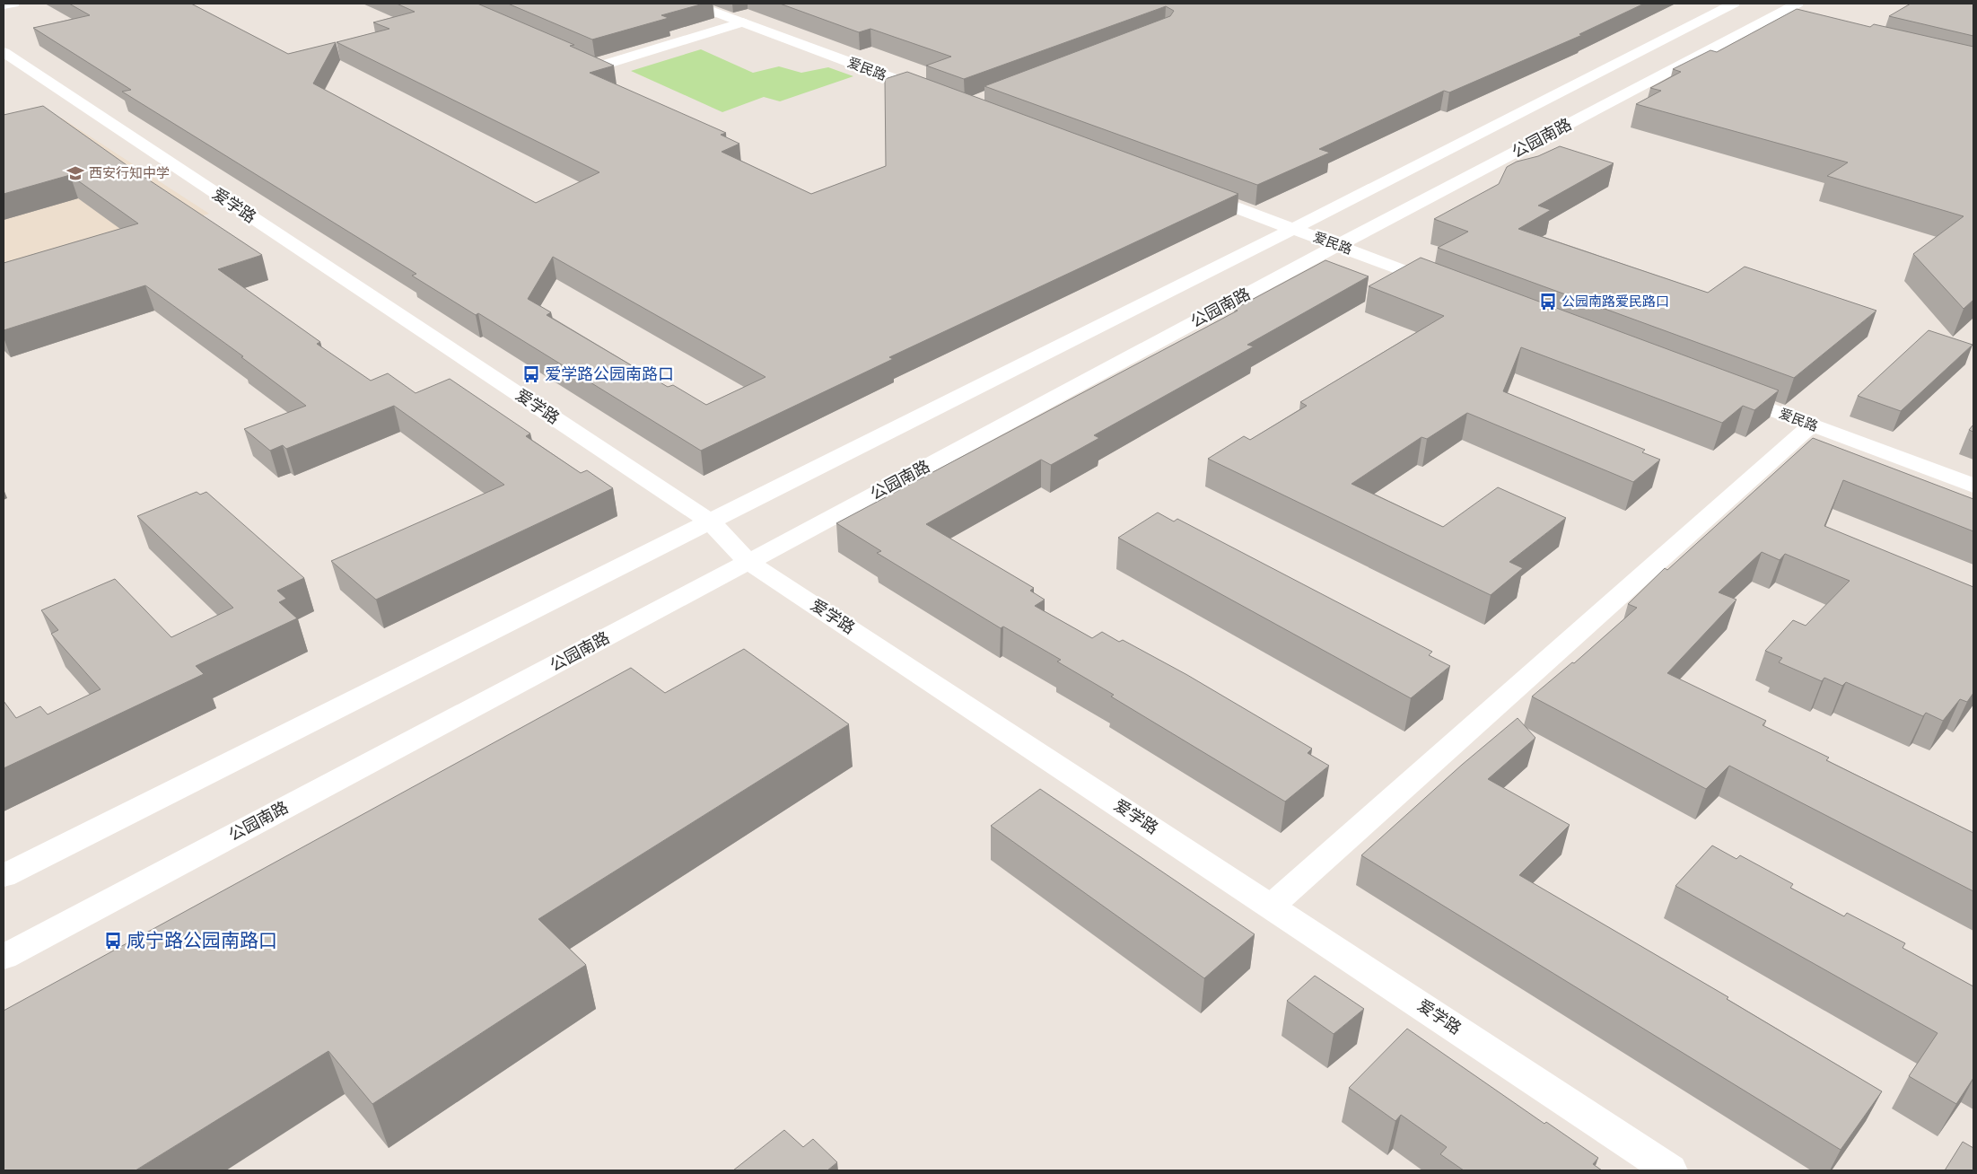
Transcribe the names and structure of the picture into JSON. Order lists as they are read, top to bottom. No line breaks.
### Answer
{"streets":{"main road":["爱民路","公园南路","爱学路"]},"crossings":[["爱民路","公园南路"],["公园南路","爱学路"]],"places":{"school or university":["西安行知中学"],"bus stop":["公园南路爱民路口","爱学路公园南路口","咸宁路公园南路口"]}}
